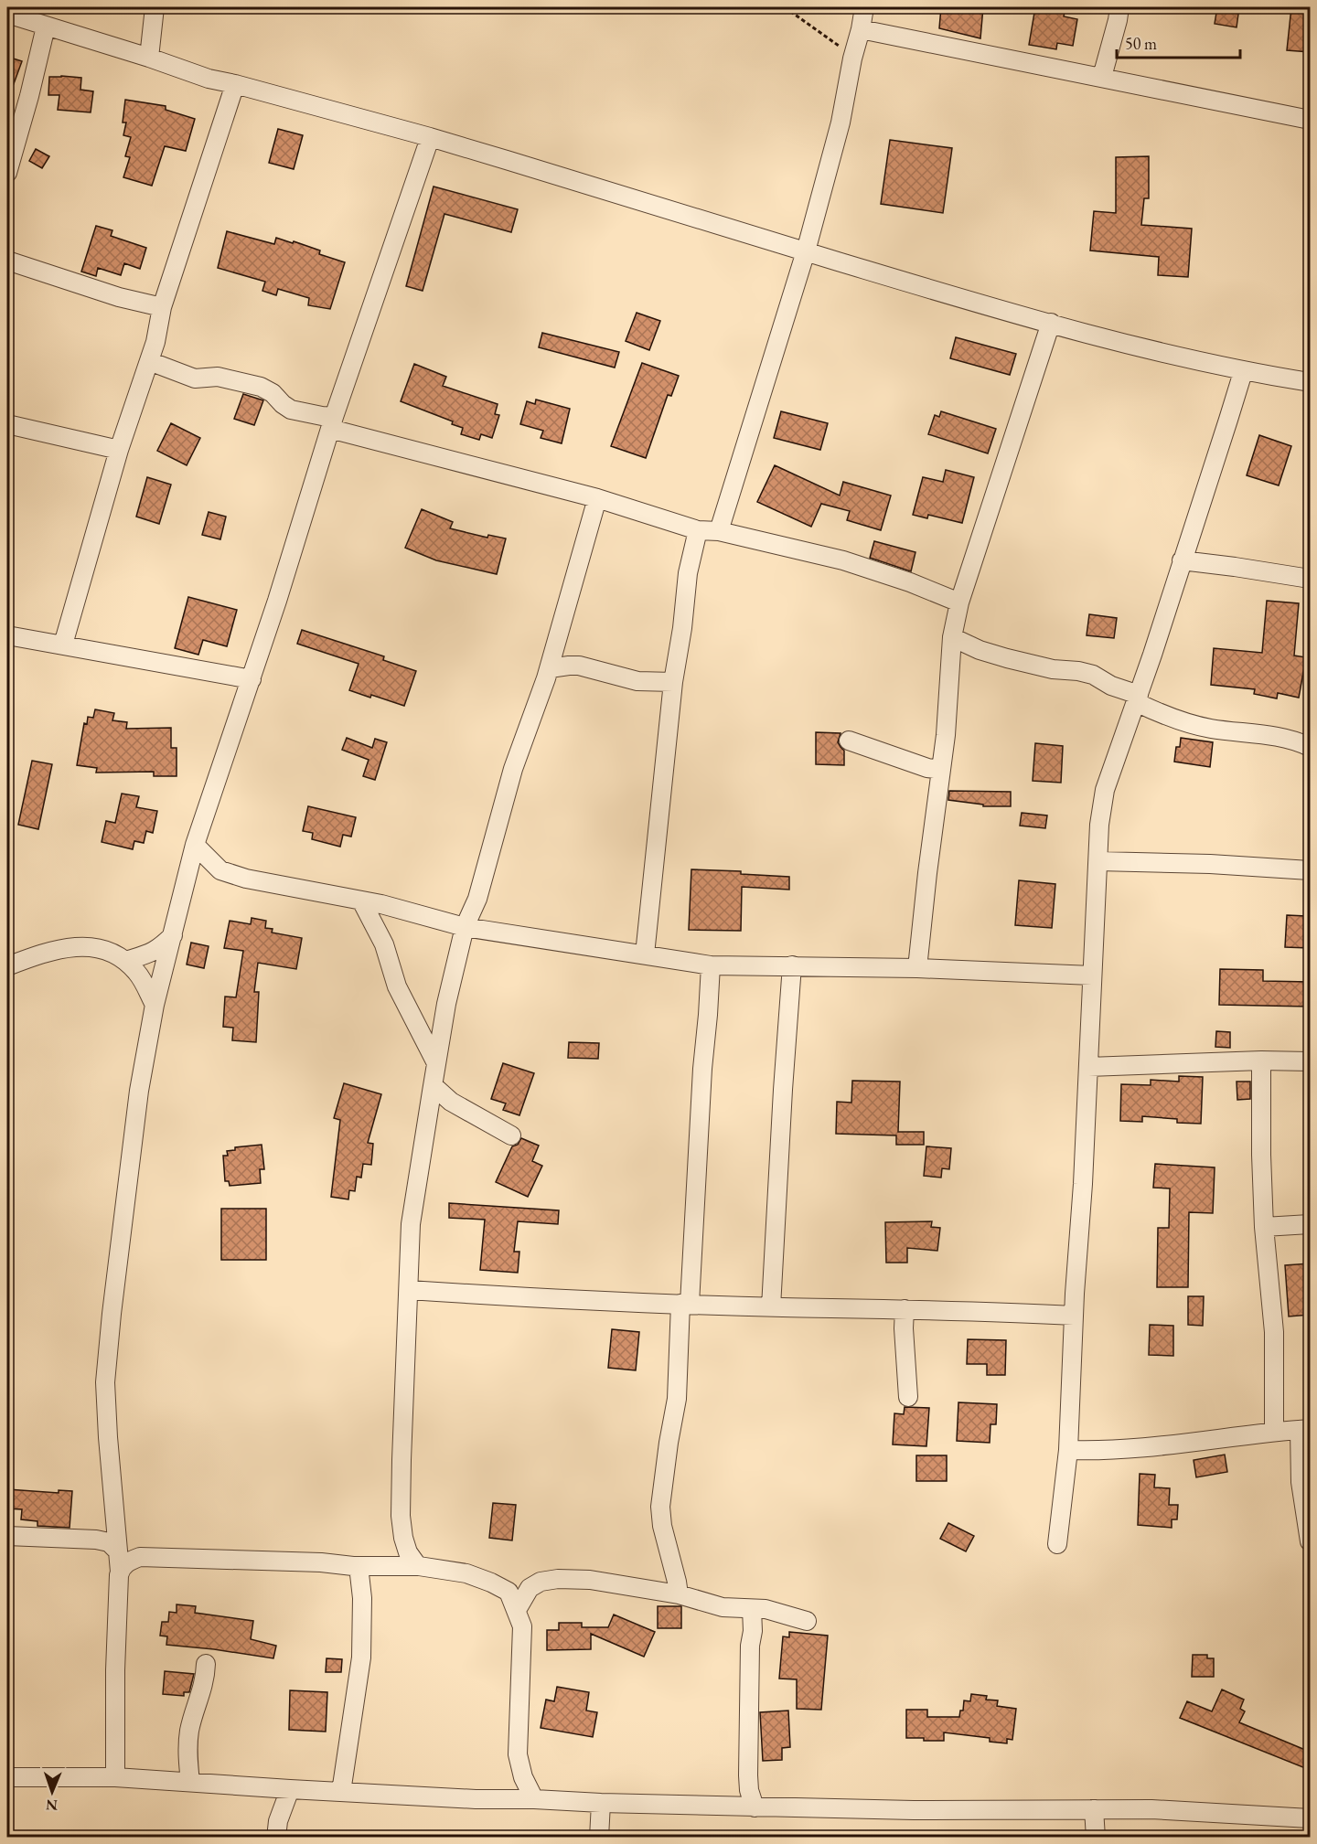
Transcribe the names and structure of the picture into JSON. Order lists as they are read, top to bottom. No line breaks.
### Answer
{"scale_bar":"50 m","north":"bottom"}
